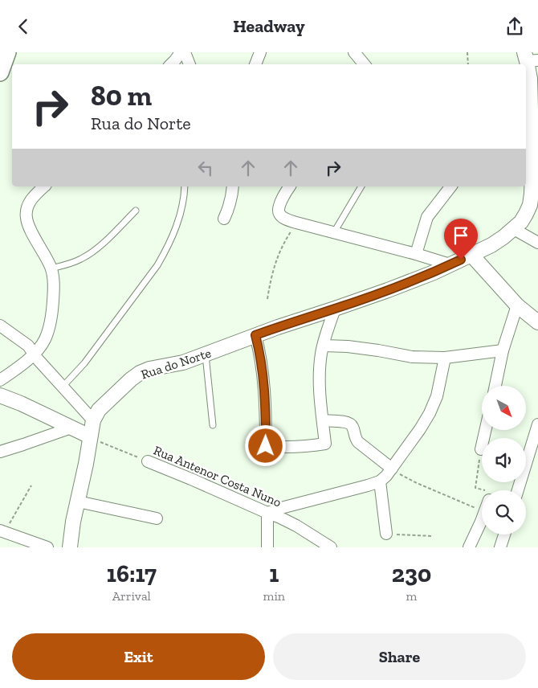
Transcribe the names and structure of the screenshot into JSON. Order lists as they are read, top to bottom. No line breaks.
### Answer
{"streets":{"street":["Rua do Norte","Rua Antenor Costa Nuno"]},"crossings":[["Rua do Norte","Rua Antenor Costa Nuno"]],"north":"bottom right","page":{"header":"Headway","turn":["80 m","Rua do Norte"],"eta":["16:17","Arrival","1","min","230","m"],"buttons":["Exit","Share"]}}
